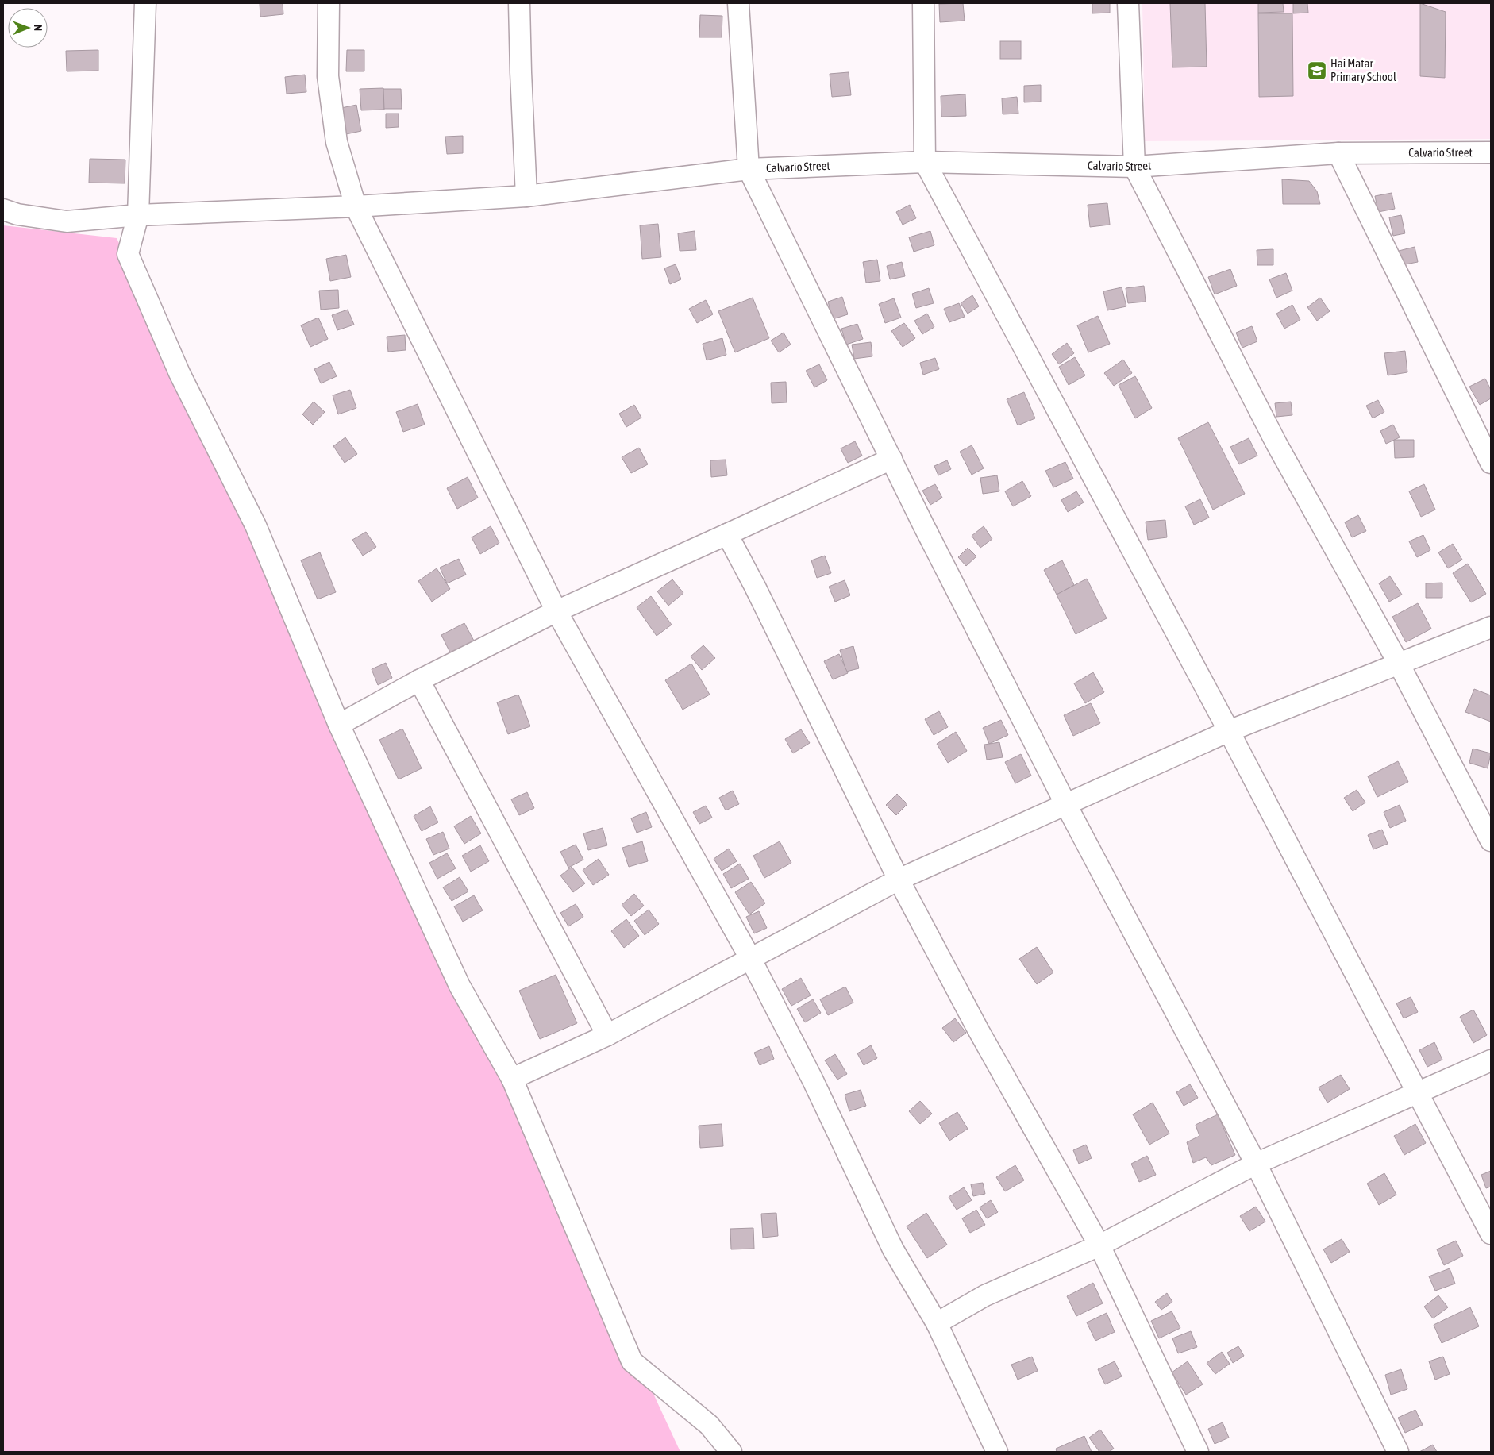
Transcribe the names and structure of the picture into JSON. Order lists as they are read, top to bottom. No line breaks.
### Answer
{"streets":{"street":["Calvario Street"]},"places":{"school or university":["Hai Matar Primary School"]},"north":"right"}
